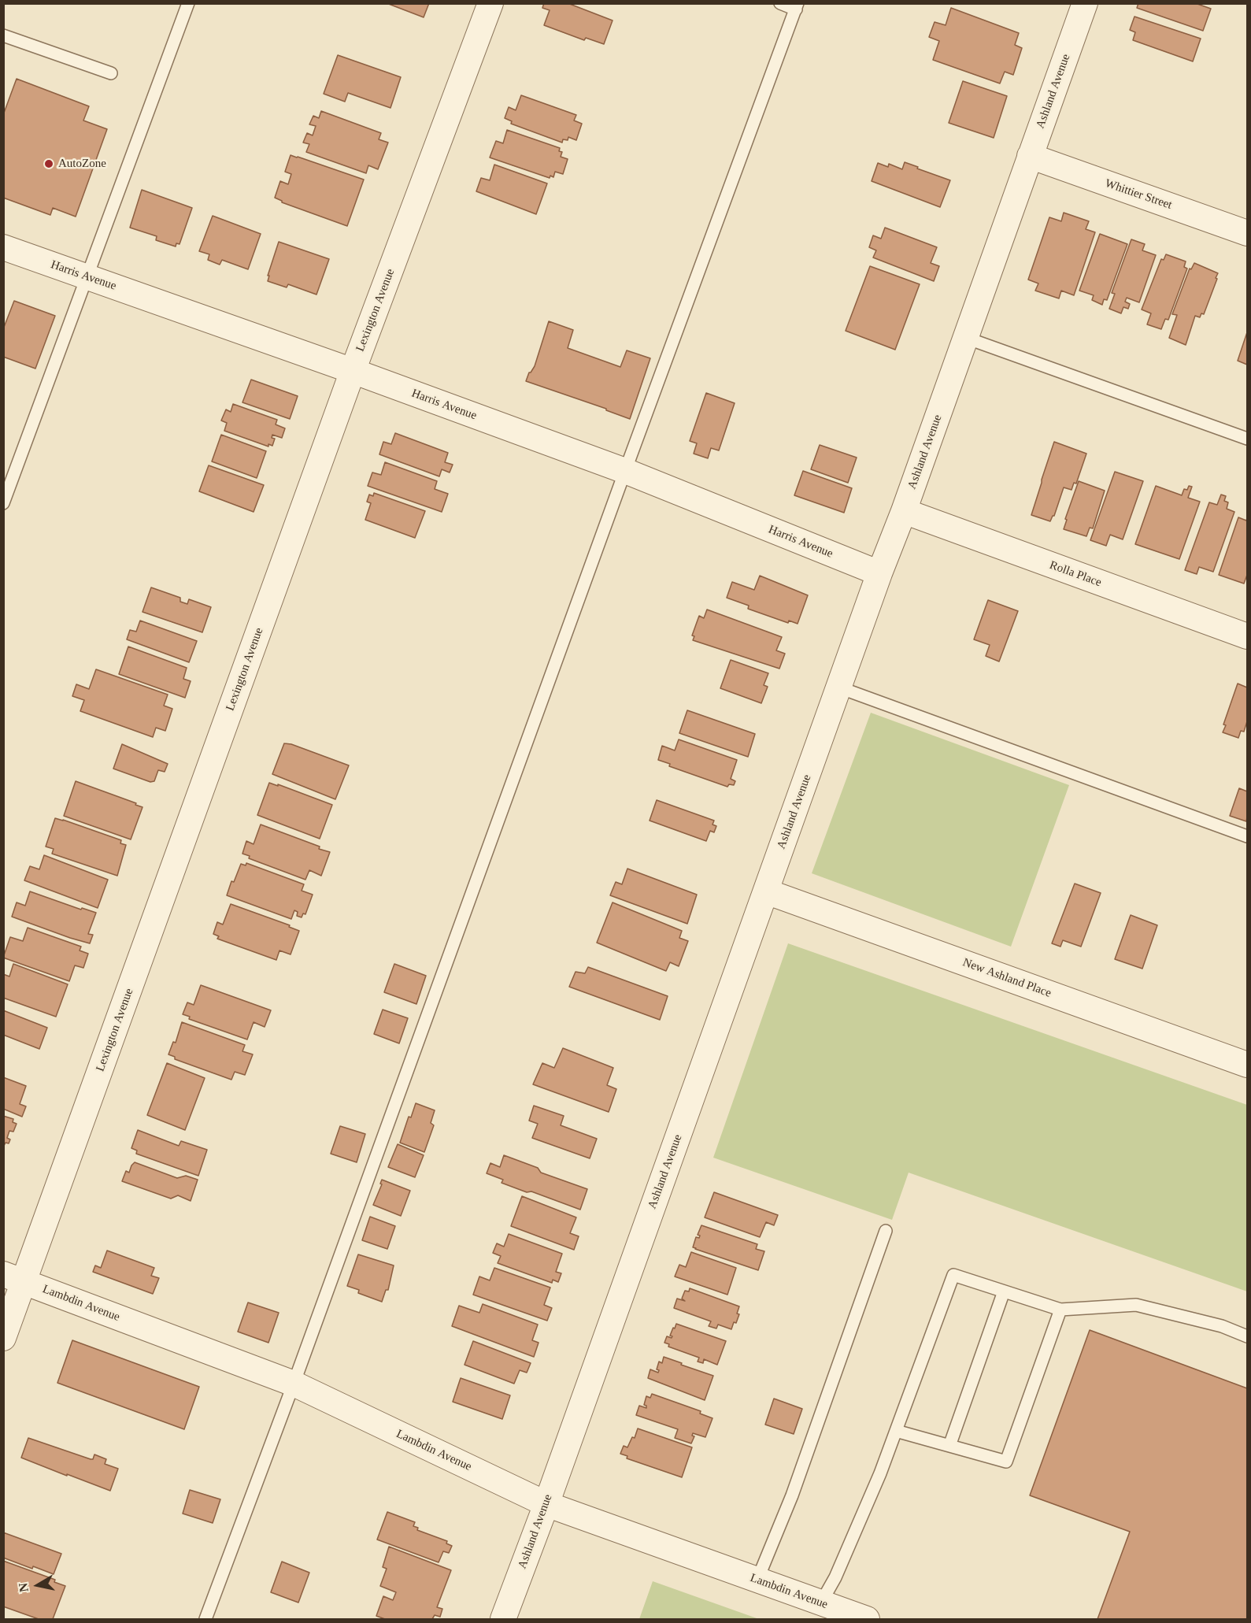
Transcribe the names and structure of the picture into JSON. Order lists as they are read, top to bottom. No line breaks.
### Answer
{"streets":{"street":["Ashland Avenue","Whittier Street","Harris Avenue","Lexington Avenue","Rolla Place","New Ashland Place","Lambdin Avenue"]},"crossings":[["Ashland Avenue","Whittier Street"],["Ashland Avenue","Harris Avenue"],["Ashland Avenue","Rolla Place"],["Ashland Avenue","New Ashland Place"],["Ashland Avenue","Lambdin Avenue"],["Harris Avenue","Lexington Avenue"],["Lexington Avenue","Lambdin Avenue"]],"places":["AutoZone"],"north":"left"}
